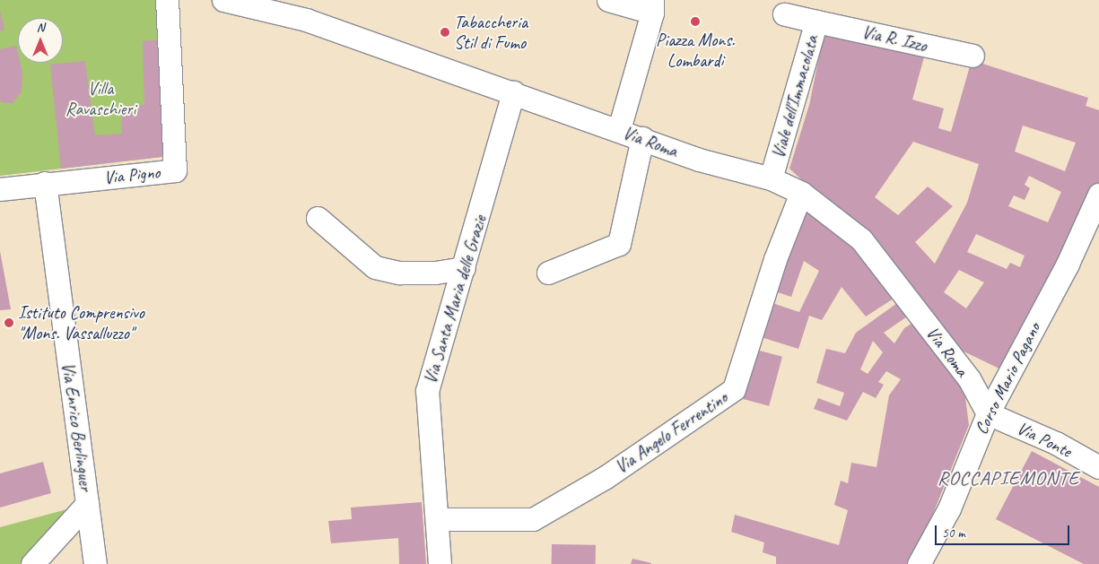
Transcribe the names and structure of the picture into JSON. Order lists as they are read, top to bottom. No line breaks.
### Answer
{"streets":{"street":["Via R. Izzo","Viale dell'Immacolata","Via Roma","Via Pigno","Via Santa Maria delle Grazie","Corso Mario Pagano","Via Enrico Berlinguer","Via Angelo Ferrentino","Via Ponte"]},"crossings":[["Via R. Izzo","Viale dell'Immacolata"],["Viale dell'Immacolata","Via Roma"],["Via Roma","Via Santa Maria delle Grazie"],["Via Roma","Corso Mario Pagano"],["Via Roma","Via Angelo Ferrentino"],["Via Roma","Via Ponte"],["Via Pigno","Via Enrico Berlinguer"],["Via Santa Maria delle Grazie","Via Angelo Ferrentino"],["Corso Mario Pagano","Via Ponte"]],"districts":["ROCCAPIEMONTE"],"parks":["Villa Ravaschieri"],"places":["Piazza Mons. Lombardi","Tabaccheria Stil di Fumo","Istituto Comprensivo \"Mons. Vassalluzzo\""],"scale_bar":"50 m","north":"top"}
